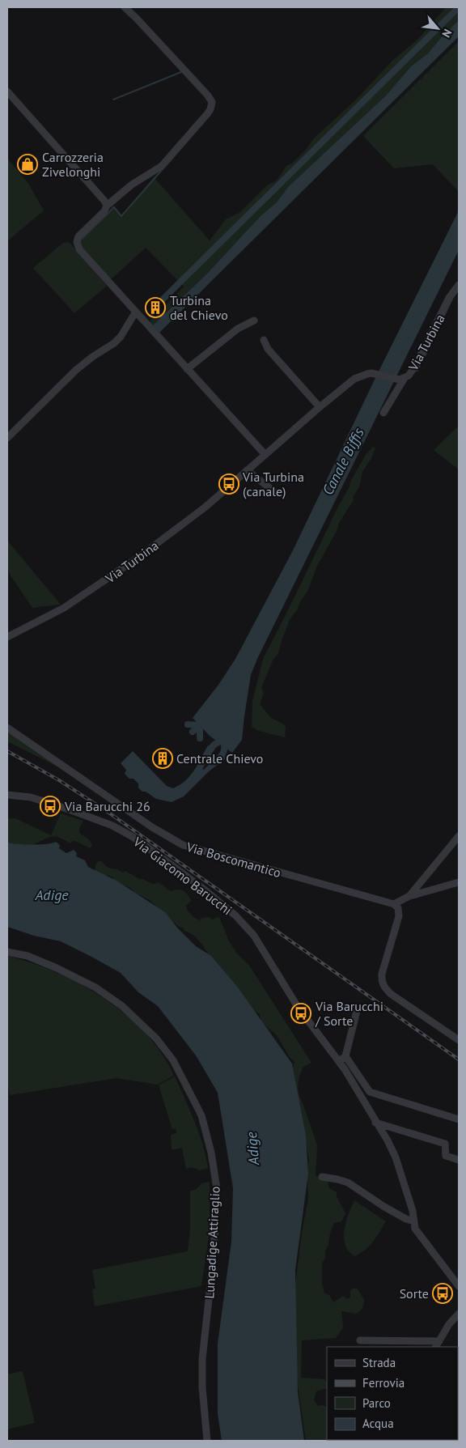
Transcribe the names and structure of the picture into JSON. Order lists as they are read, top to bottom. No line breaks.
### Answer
{"streets":{"street":["Via Turbina","Via Boscomantico","Via Giacomo Barucchi","Lungadige Attiraglio"]},"water":["Canale Biffis","Adige"],"places":{"shop":["Carrozzeria Zivelonghi"],"building":["Turbina del Chievo","Centrale Chievo"],"bus stop":["Via Turbina (canale)","Via Barucchi 26","Via Barucchi / Sorte","Sorte"]},"legend":["Strada","Ferrovia","Parco","Acqua"],"north":"bottom right"}
